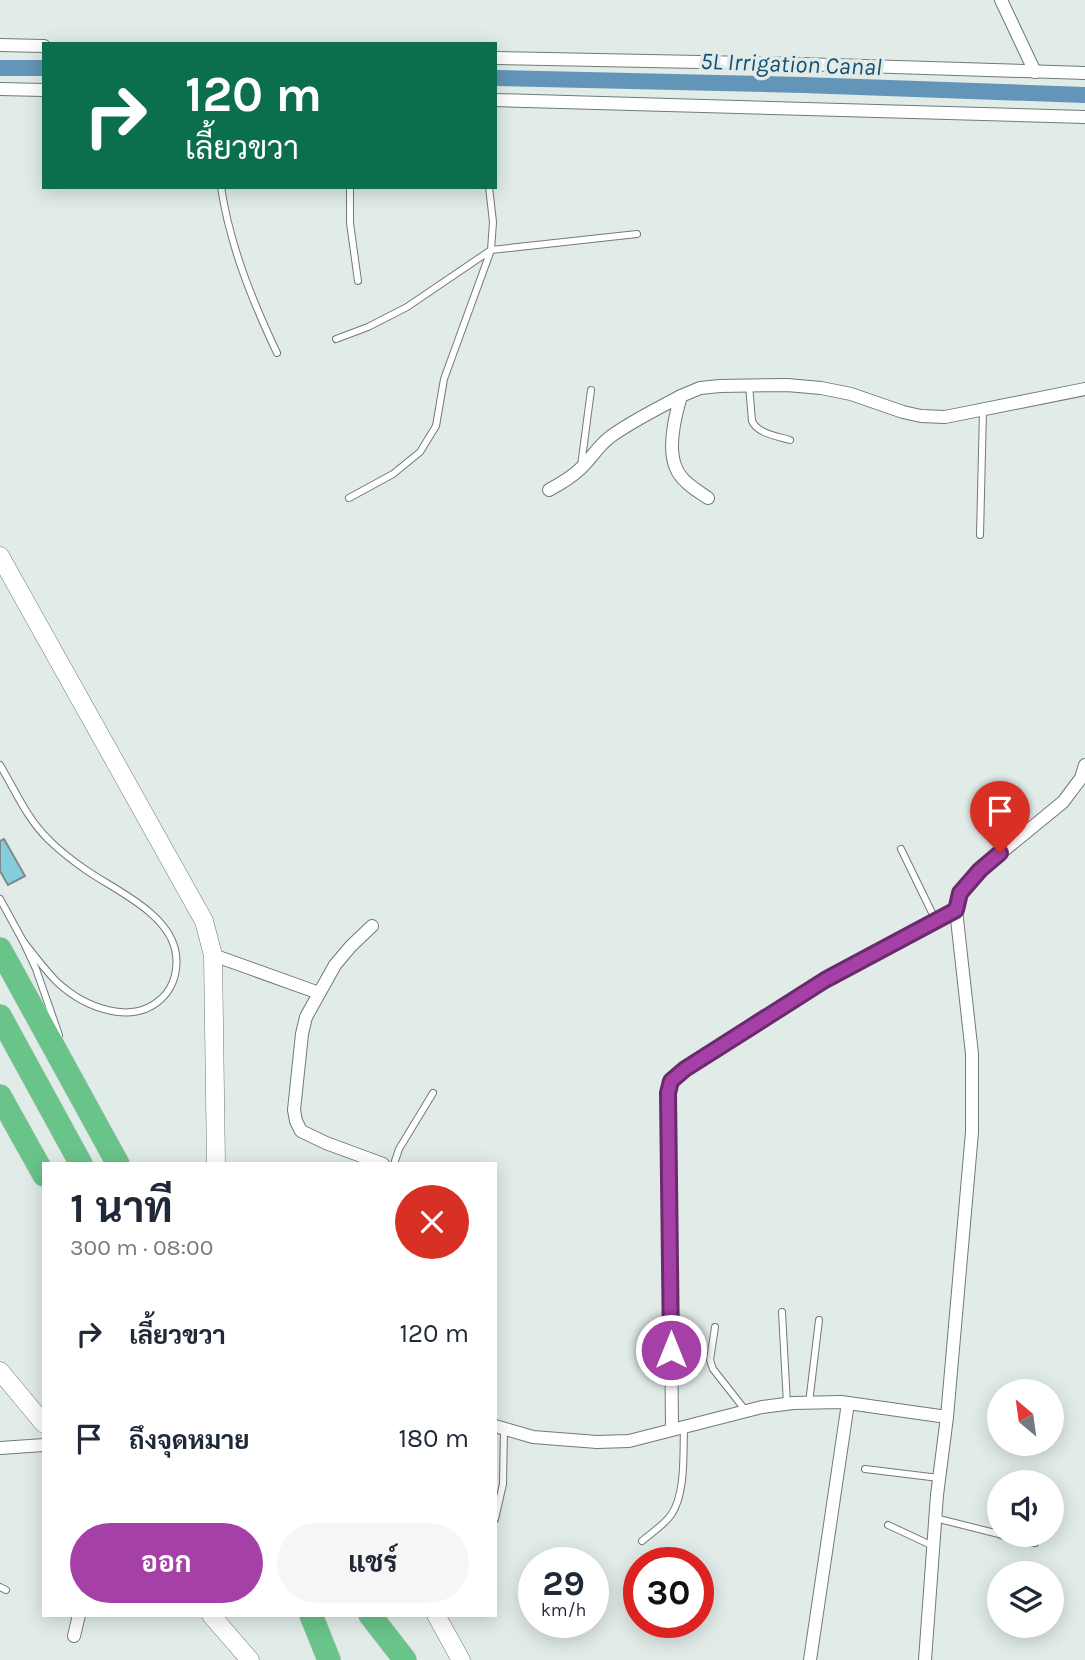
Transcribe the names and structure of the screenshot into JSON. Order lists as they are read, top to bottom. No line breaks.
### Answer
{"water":["5L Irrigation Canal"],"north":"top left","page":{"turn":["120 m","เลี้ยวขวา"],"heading":["1 นาที","300 m · 08:00"],"list":[{"name":"เลี้ยวขวา","value":"120 m"},{"name":"ถึงจุดหมาย","value":"180 m"}],"buttons":["ออก","แชร์"],"speed":"29 km/h","limit":"30"}}
